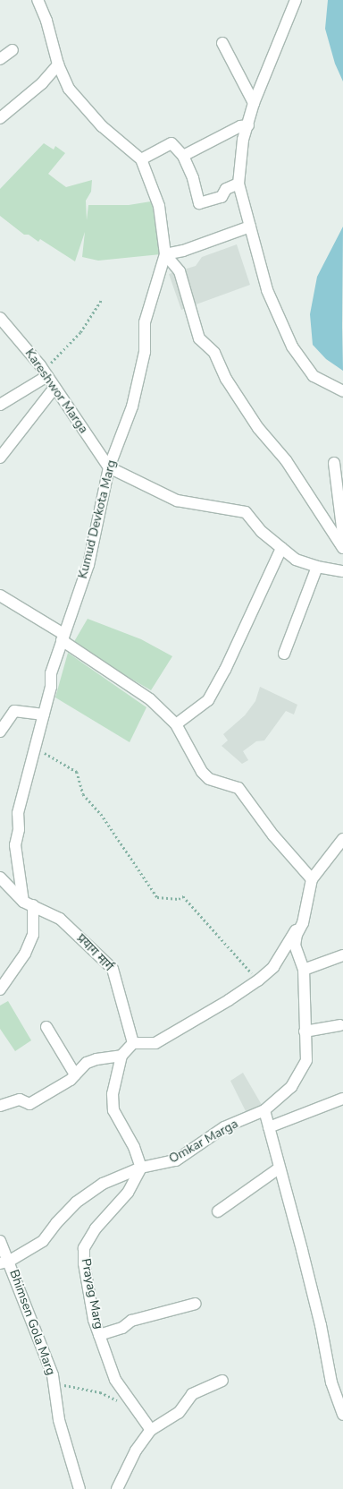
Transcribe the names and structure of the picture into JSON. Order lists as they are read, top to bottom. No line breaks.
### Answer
{"streets":{"street":["Kareshwor Marga","Kumud Devkota Marg","प्रयाग मार्ग","Omkar Marga","Prayag Marg","Bhimsen Gola Marg"]},"crossings":[["Kareshwor Marga","Kumud Devkota Marg"],["Kumud Devkota Marg","प्रयाग मार्ग"],["Omkar Marga","Prayag Marg"],["Omkar Marga","Bhimsen Gola Marg"]]}
